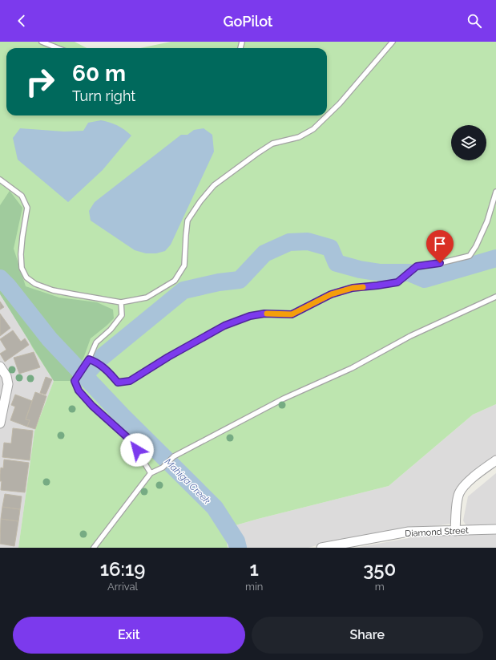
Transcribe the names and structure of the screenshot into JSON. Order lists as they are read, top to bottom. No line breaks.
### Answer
{"streets":{"street":["Diamond Street"]},"water":["Mahiga Creek"],"page":{"header":"GoPilot","turn":["60 m","Turn right"],"eta":["16:19","Arrival","1","min","350","m"],"buttons":["Exit","Share"]}}
